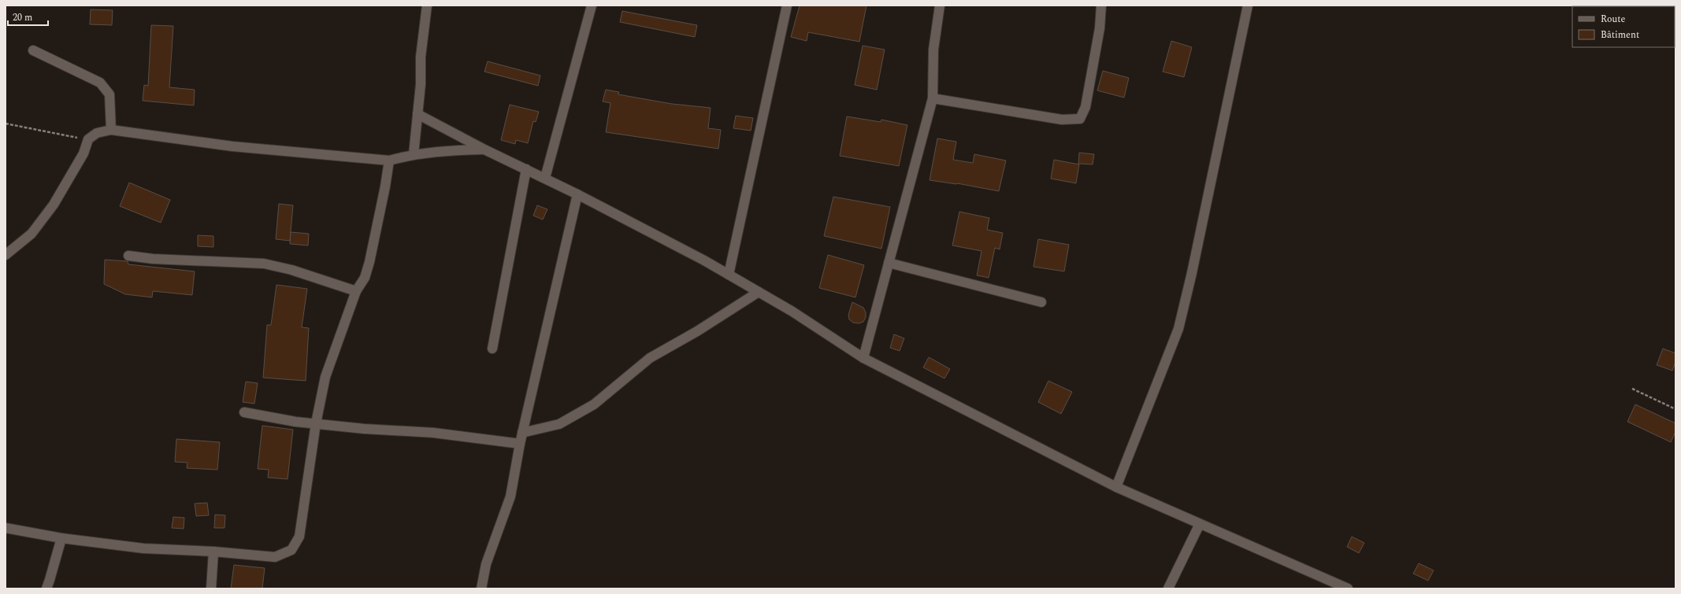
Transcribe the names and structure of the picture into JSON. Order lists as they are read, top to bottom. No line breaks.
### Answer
{"legend":["Route","Bâtiment"],"scale_bar":"20 m"}
